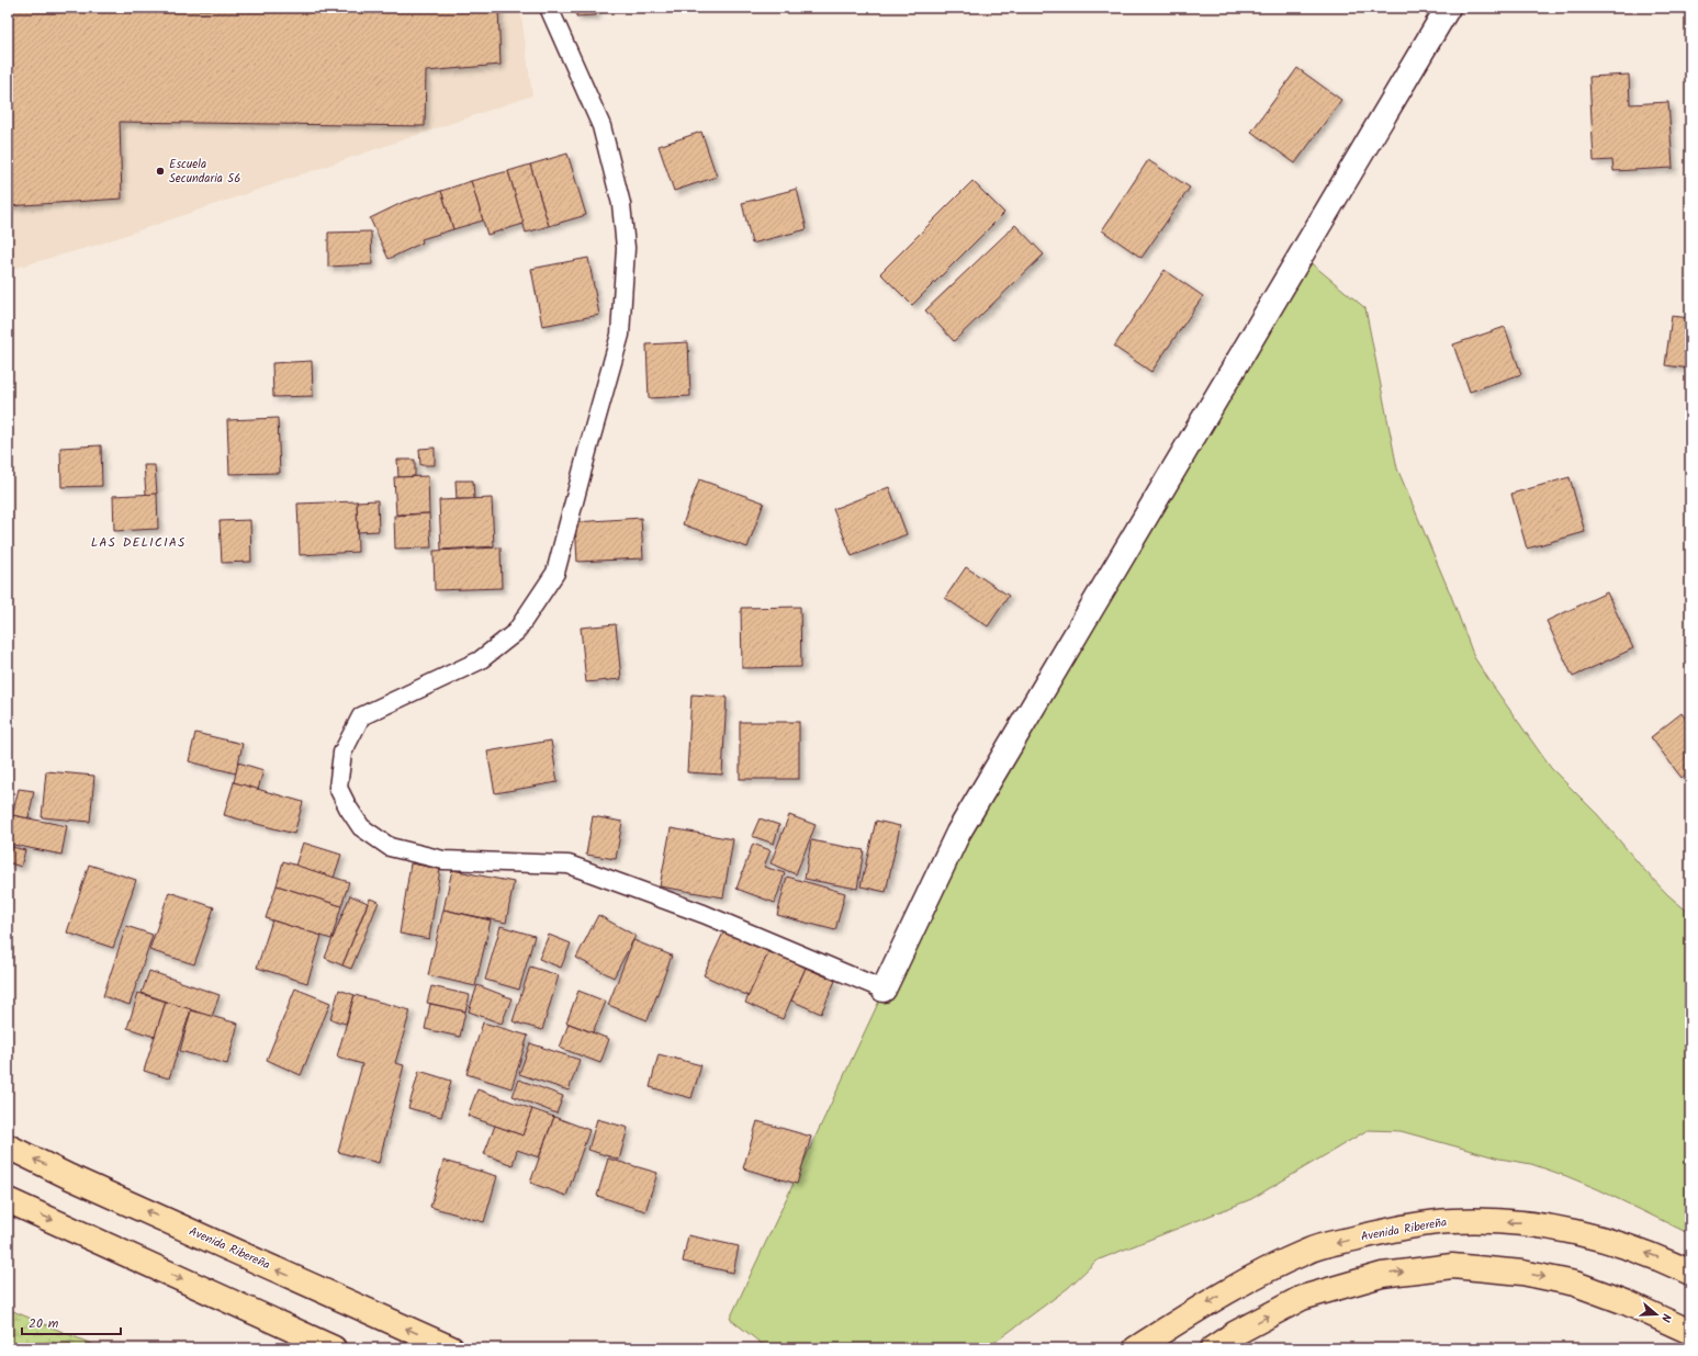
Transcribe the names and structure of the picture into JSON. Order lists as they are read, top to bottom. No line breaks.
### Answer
{"streets":{"main road":["Avenida Ribereña"]},"districts":["LAS DELICIAS"],"places":["Escuela Secundaria 56"],"scale_bar":"20 m","north":"right"}
